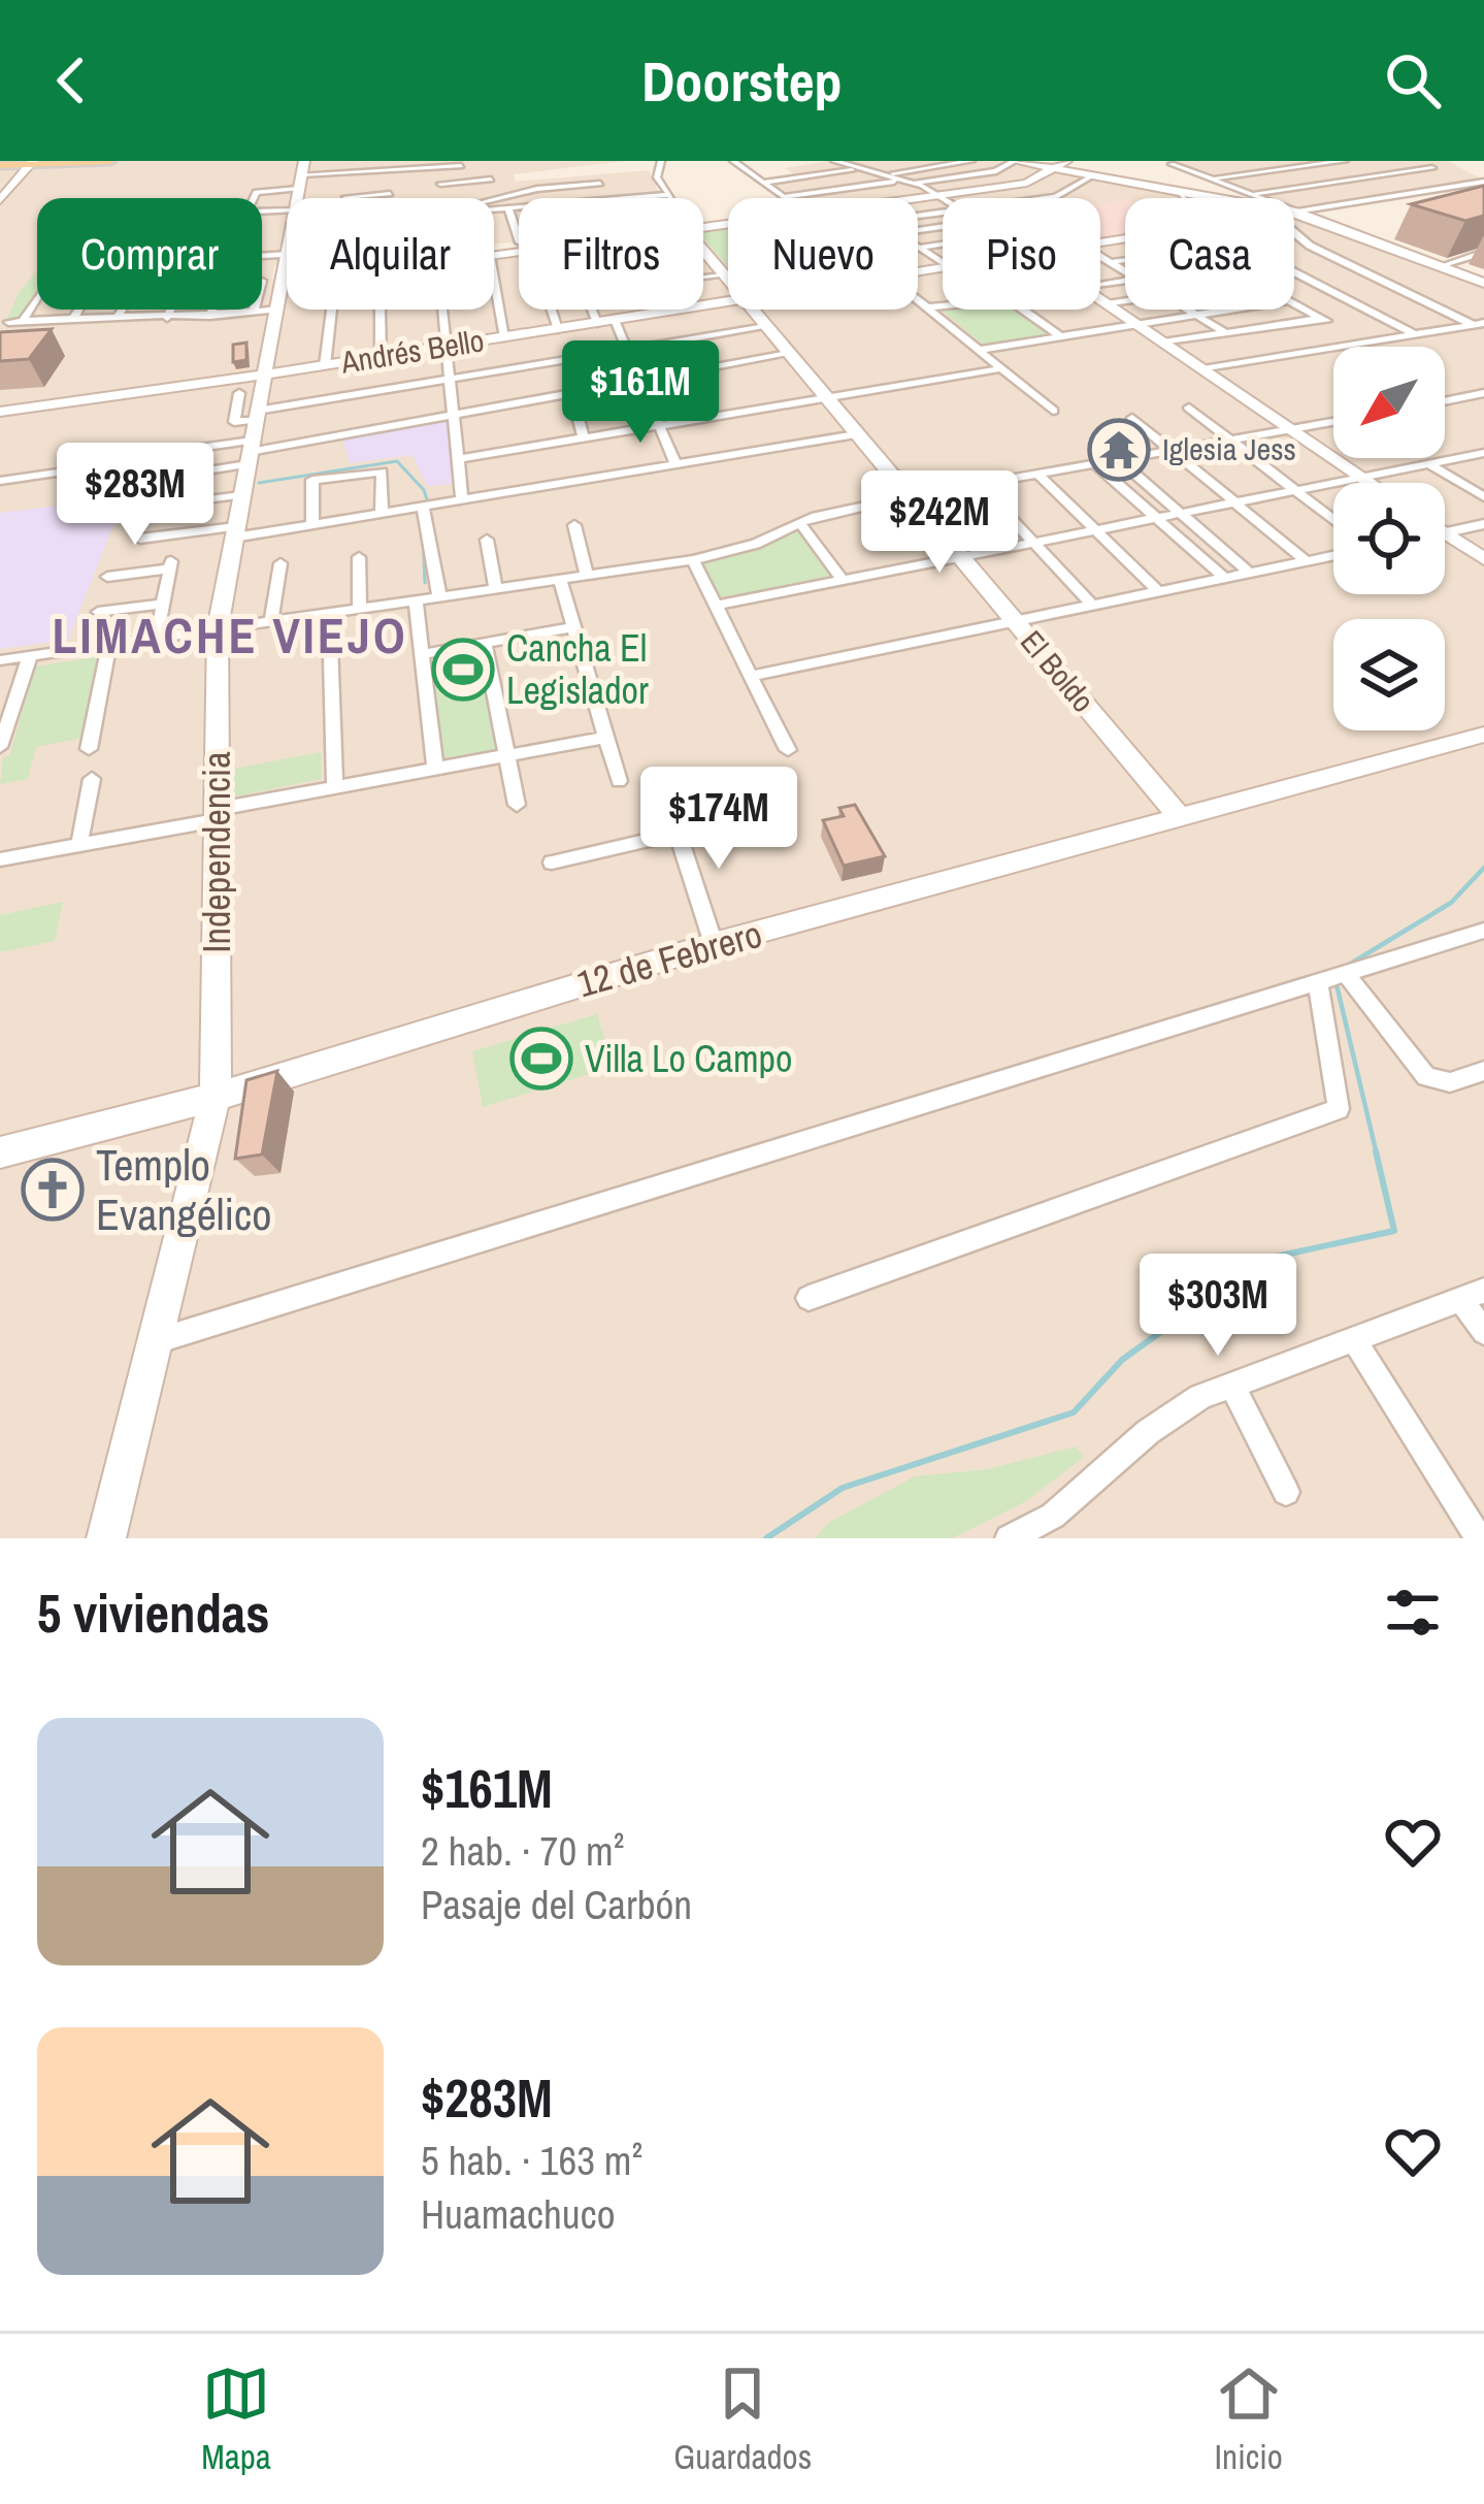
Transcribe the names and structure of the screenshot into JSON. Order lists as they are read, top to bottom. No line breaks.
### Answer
{"streets":{"street":["Andrés Bello","El Boldo","Independencia","12 de Febrero"]},"crossings":[["Andrés Bello","Independencia"],["El Boldo","12 de Febrero"],["Independencia","12 de Febrero"]],"districts":["LIMACHE VIEJO"],"places":{"temple":["Iglesia Jess"],"sports":["Cancha El Legislador","Villa Lo Campo"],"church":["Templo Evangélico"]},"north":"bottom left","page":{"header":"Doorstep","chip":["Comprar","Alquilar","Filtros","Nuevo","Piso","Casa"],"price":["$161M","$283M","$242M","$174M","$303M"],"heading":"5 viviendas","list":[{"name":"$161M","note":"2 hab. · 70 m² · Pasaje del Carbón"},{"name":"$283M","note":"5 hab. · 163 m² · Huamachuco"}],"tabs":["Mapa","Guardados","Inicio"]}}
